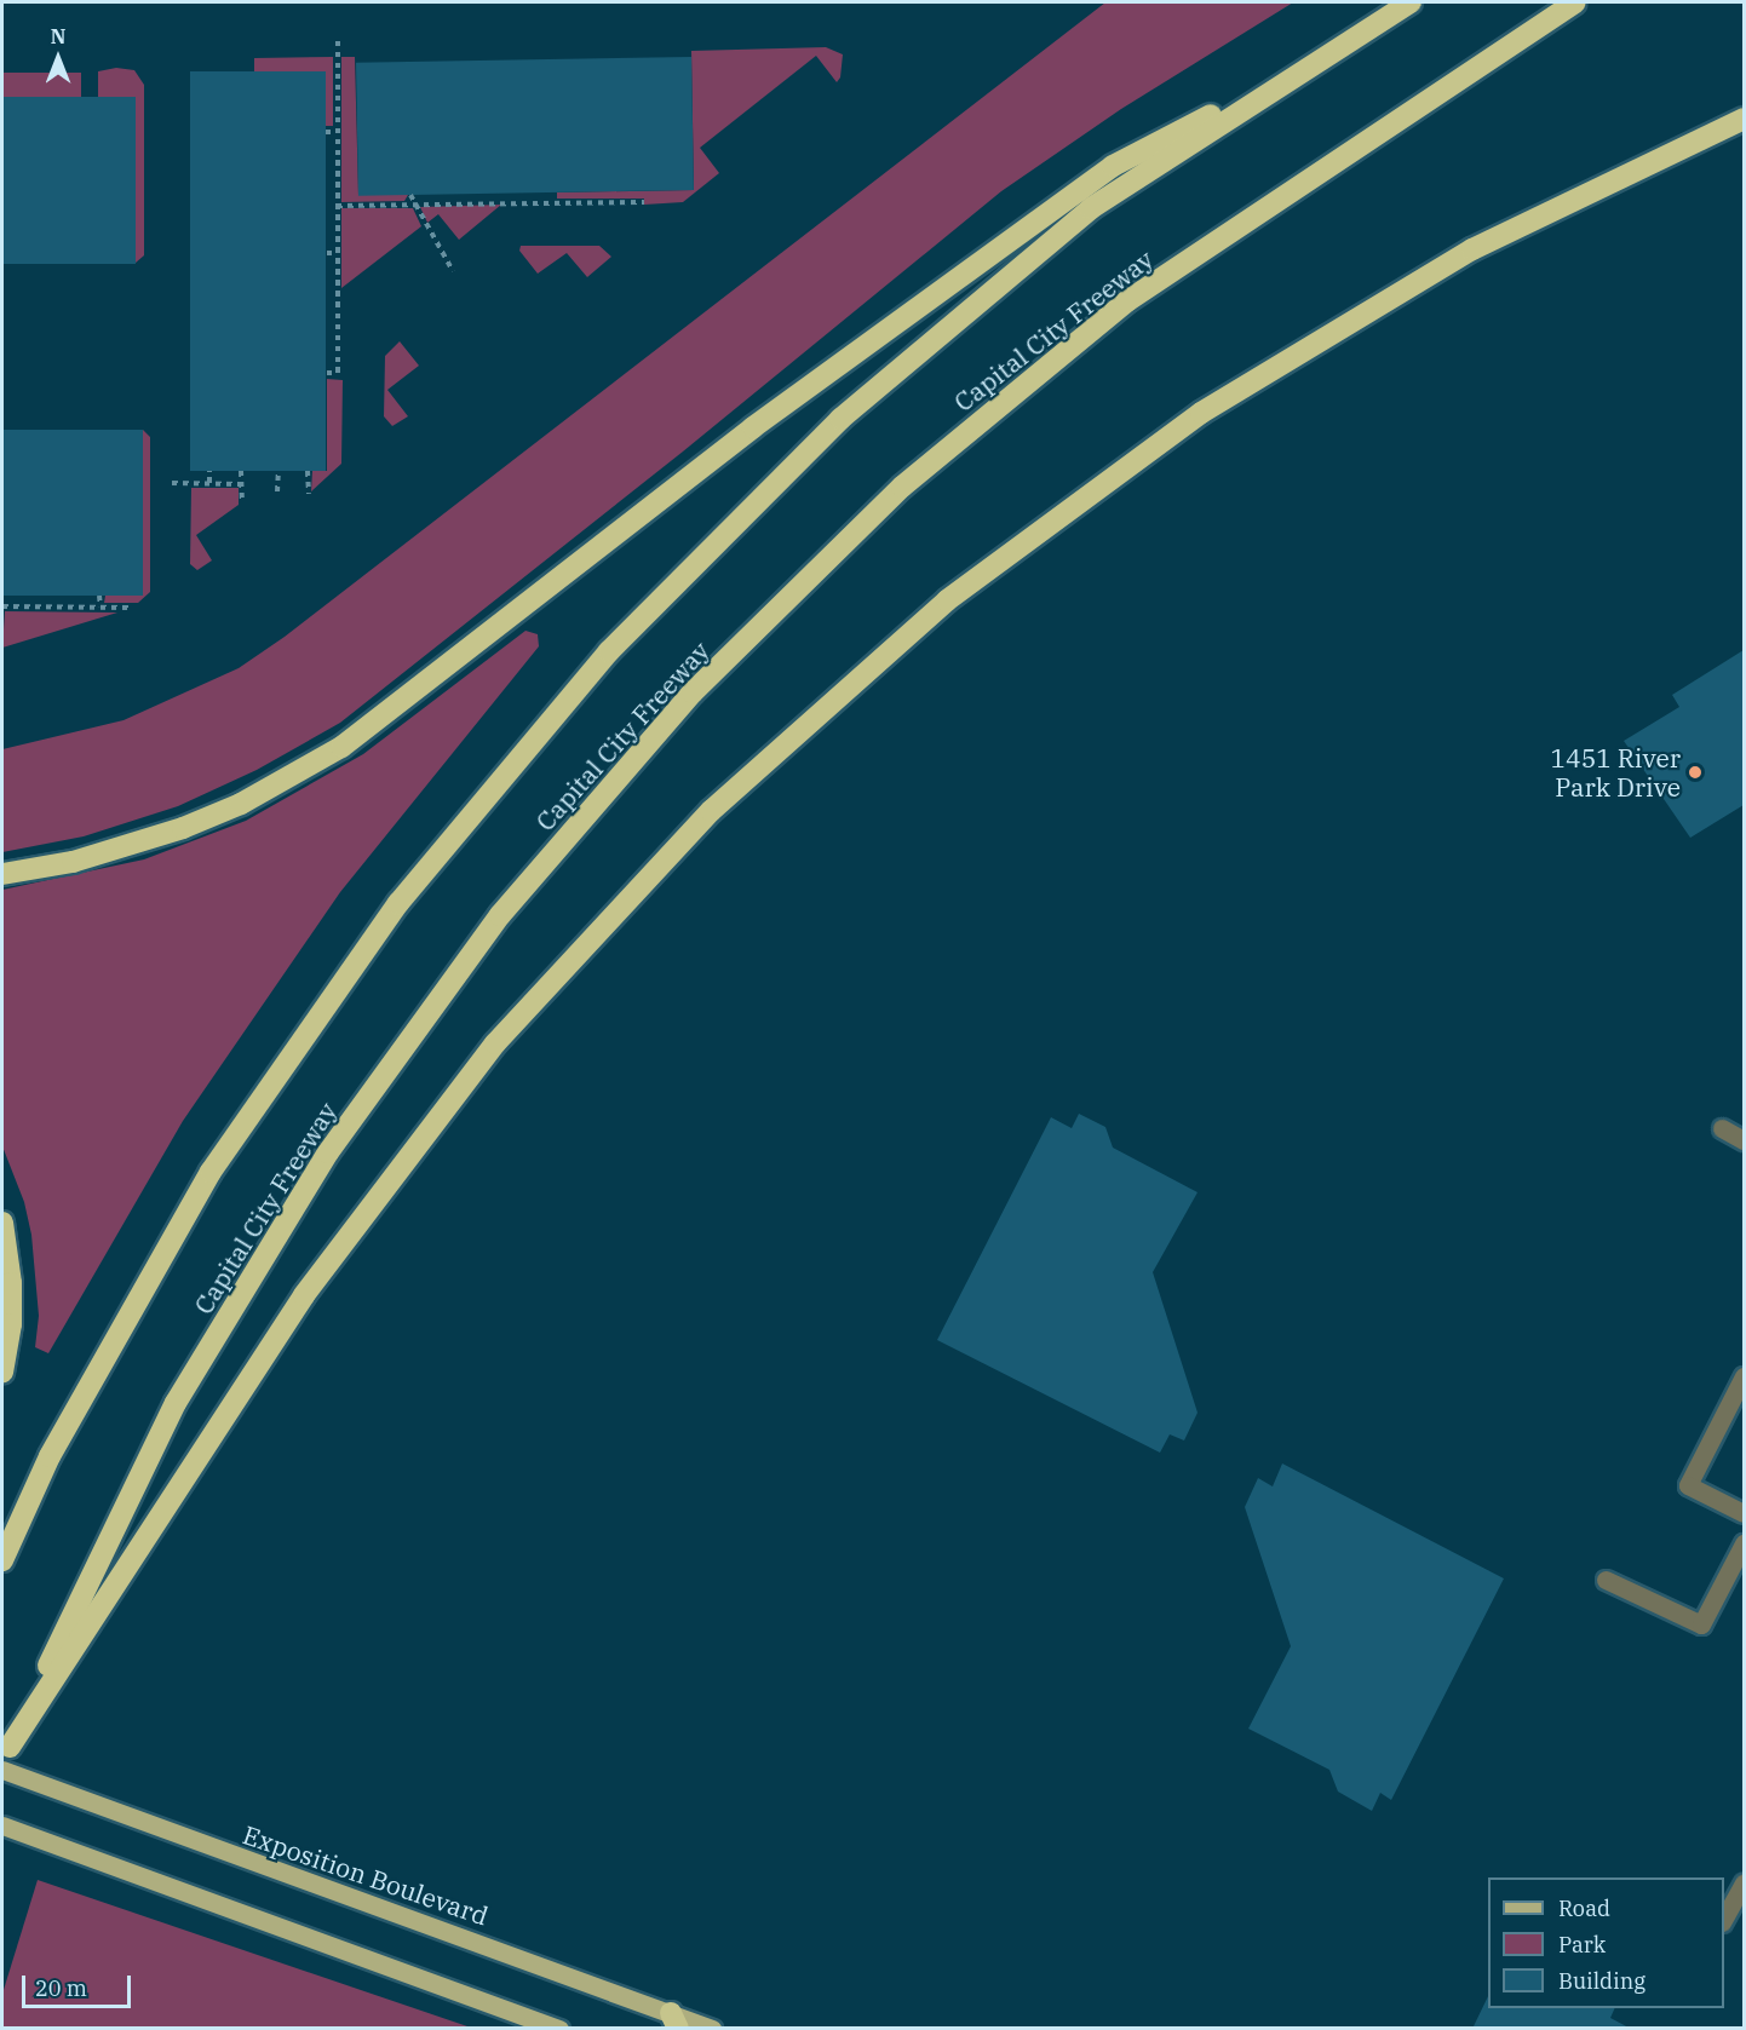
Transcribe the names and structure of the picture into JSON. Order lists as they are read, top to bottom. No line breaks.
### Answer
{"streets":{"highway":["Capital City Freeway"],"main road":["Exposition Boulevard"]},"crossings":[["Capital City Freeway","Exposition Boulevard"]],"places":["1451 River Park Drive"],"legend":["Road","Park","Building"],"scale_bar":"20 m","north":"top"}
